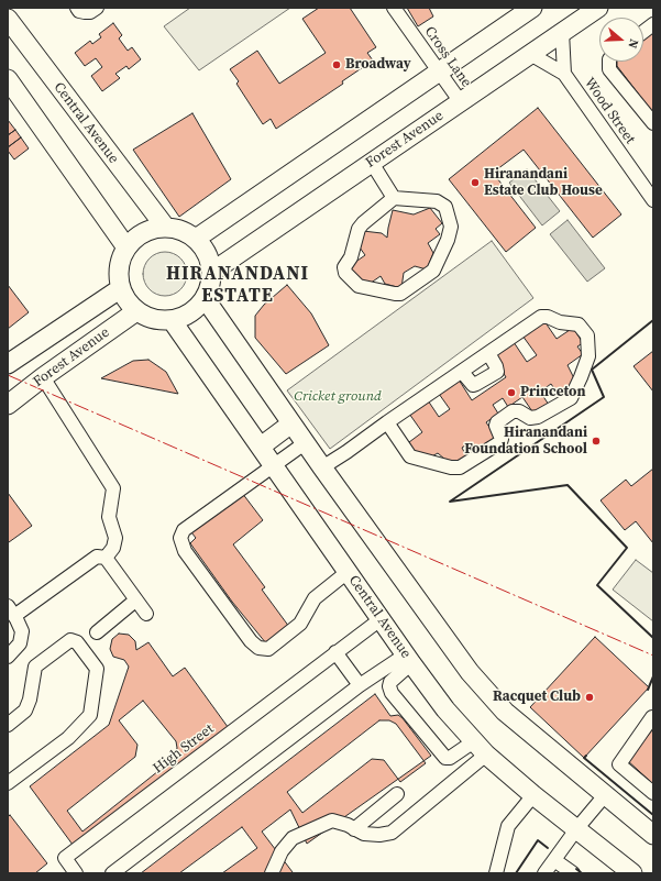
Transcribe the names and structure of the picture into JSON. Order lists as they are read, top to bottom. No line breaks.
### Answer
{"streets":{"main road":["Central Avenue","Forest Avenue"],"street":["Cross Lane","Wood Street","High Street"]},"crossings":[["Cross Lane","Forest Avenue"],["Wood Street","Forest Avenue"],["Central Avenue","Forest Avenue"],["Central Avenue","High Street"]],"districts":["HIRANANDANI ESTATE"],"parks":["Cricket ground"],"places":["Broadway","Hiranandani Estate Club House","Princeton","Hiranandani Foundation School","Racquet Club"],"north":"right"}
